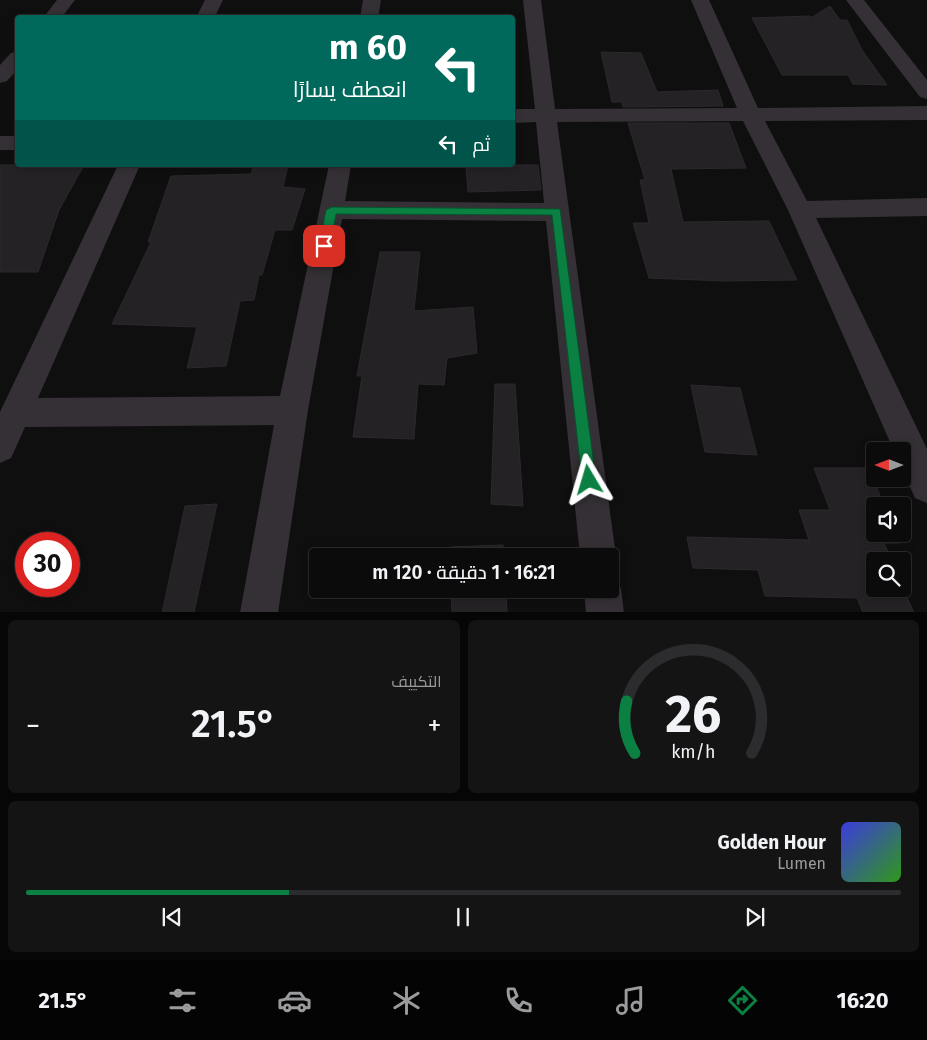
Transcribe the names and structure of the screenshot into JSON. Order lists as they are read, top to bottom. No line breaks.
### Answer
{"north":"left","page":{"turn":["60 m","انعطف يسارًا"],"then":"ثم","limit":"30","trip":"16:21 · 1 دقيقة · 120 m","tile":"التكييف","heat":["−","21.5°","+"],"song":["Golden Hour","Lumen"],"tabs":["16:20","21.5°"],"gauge":["26","km/h"]}}
